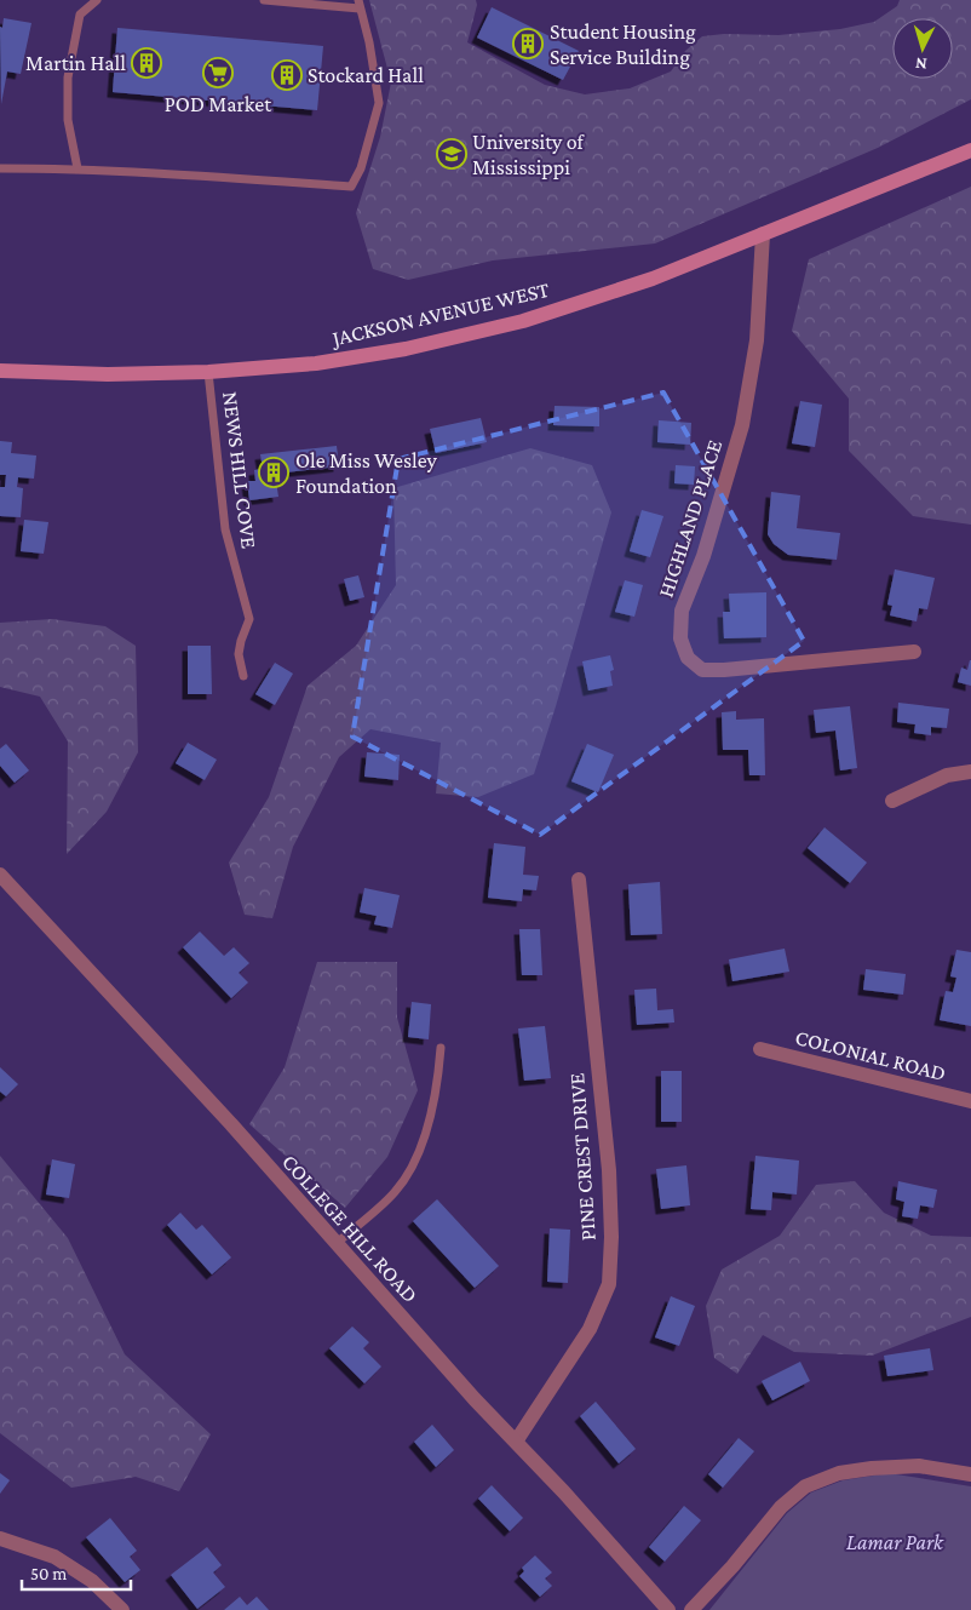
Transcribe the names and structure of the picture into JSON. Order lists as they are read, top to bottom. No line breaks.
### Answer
{"streets":{"main road":["JACKSON AVENUE WEST"],"street":["HIGHLAND PLACE","COLONIAL ROAD","PINE CREST DRIVE","COLLEGE HILL ROAD"],"lane":["NEWS HILL COVE"]},"crossings":[["JACKSON AVENUE WEST","NEWS HILL COVE"],["JACKSON AVENUE WEST","HIGHLAND PLACE"],["PINE CREST DRIVE","COLLEGE HILL ROAD"]],"parks":["Lamar Park"],"places":{"building":["Student Housing Service Building","Martin Hall","Stockard Hall","Ole Miss Wesley Foundation"],"supermarket":["POD Market"],"school or university":["University of Mississippi"]},"scale_bar":"50 m","north":"bottom"}
